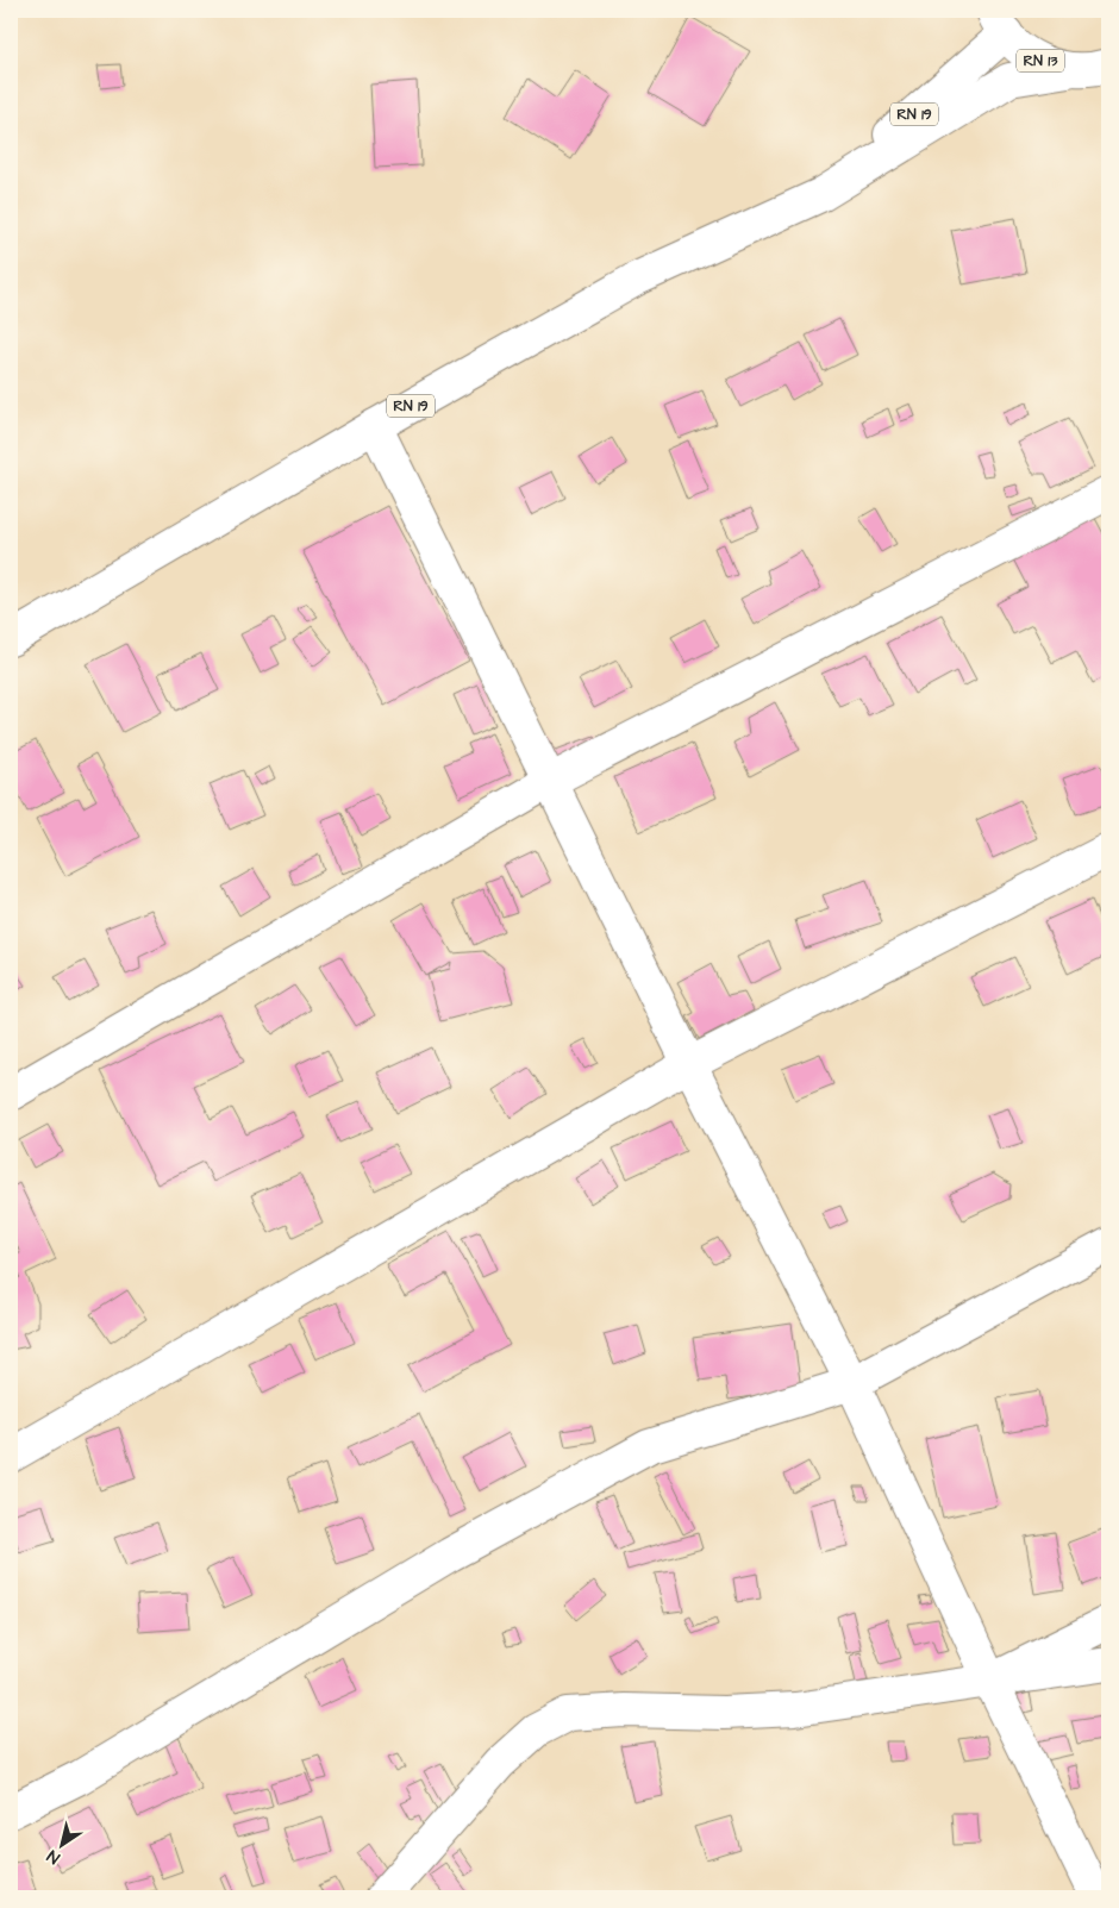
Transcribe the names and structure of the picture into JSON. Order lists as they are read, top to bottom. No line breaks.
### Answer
{"streets":{"street":["RN 13","RN 19"]},"crossings":[["RN 13","RN 19"]],"north":"bottom left"}
